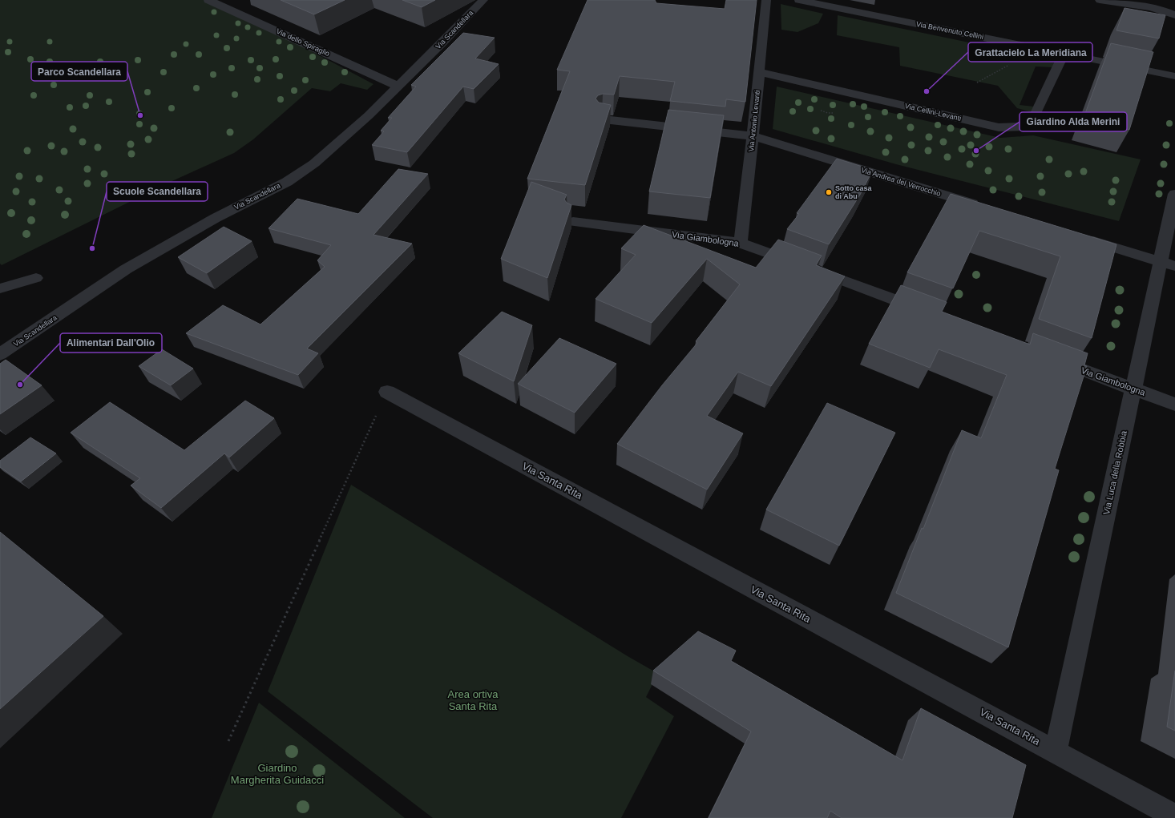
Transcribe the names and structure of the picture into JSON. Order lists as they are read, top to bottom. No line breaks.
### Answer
{"streets":{"street":["Via Scandellara","Via Benvenuto Cellini","Via dello Spiraglio","Via Cellini-Levanti","Via Antonio Levanti","Via Andrea del Verrocchio","Via Giambologna","Via Luca della Robbia","Via Santa Rita"]},"crossings":[["Via Scandellara","Via dello Spiraglio"],["Via Benvenuto Cellini","Via Cellini-Levanti"],["Via Cellini-Levanti","Via Antonio Levanti"],["Via Antonio Levanti","Via Andrea del Verrocchio"],["Via Antonio Levanti","Via Giambologna"],["Via Giambologna","Via Luca della Robbia"],["Via Luca della Robbia","Via Santa Rita"]],"parks":["Area ortiva Santa Rita","Giardino Margherita Guidacci"],"places":["Grattacielo La Meridiana","Parco Scandellara","Giardino Alda Merini","Sotto casa di Abu","Scuole Scandellara","Alimentari Dall'Olio"]}
